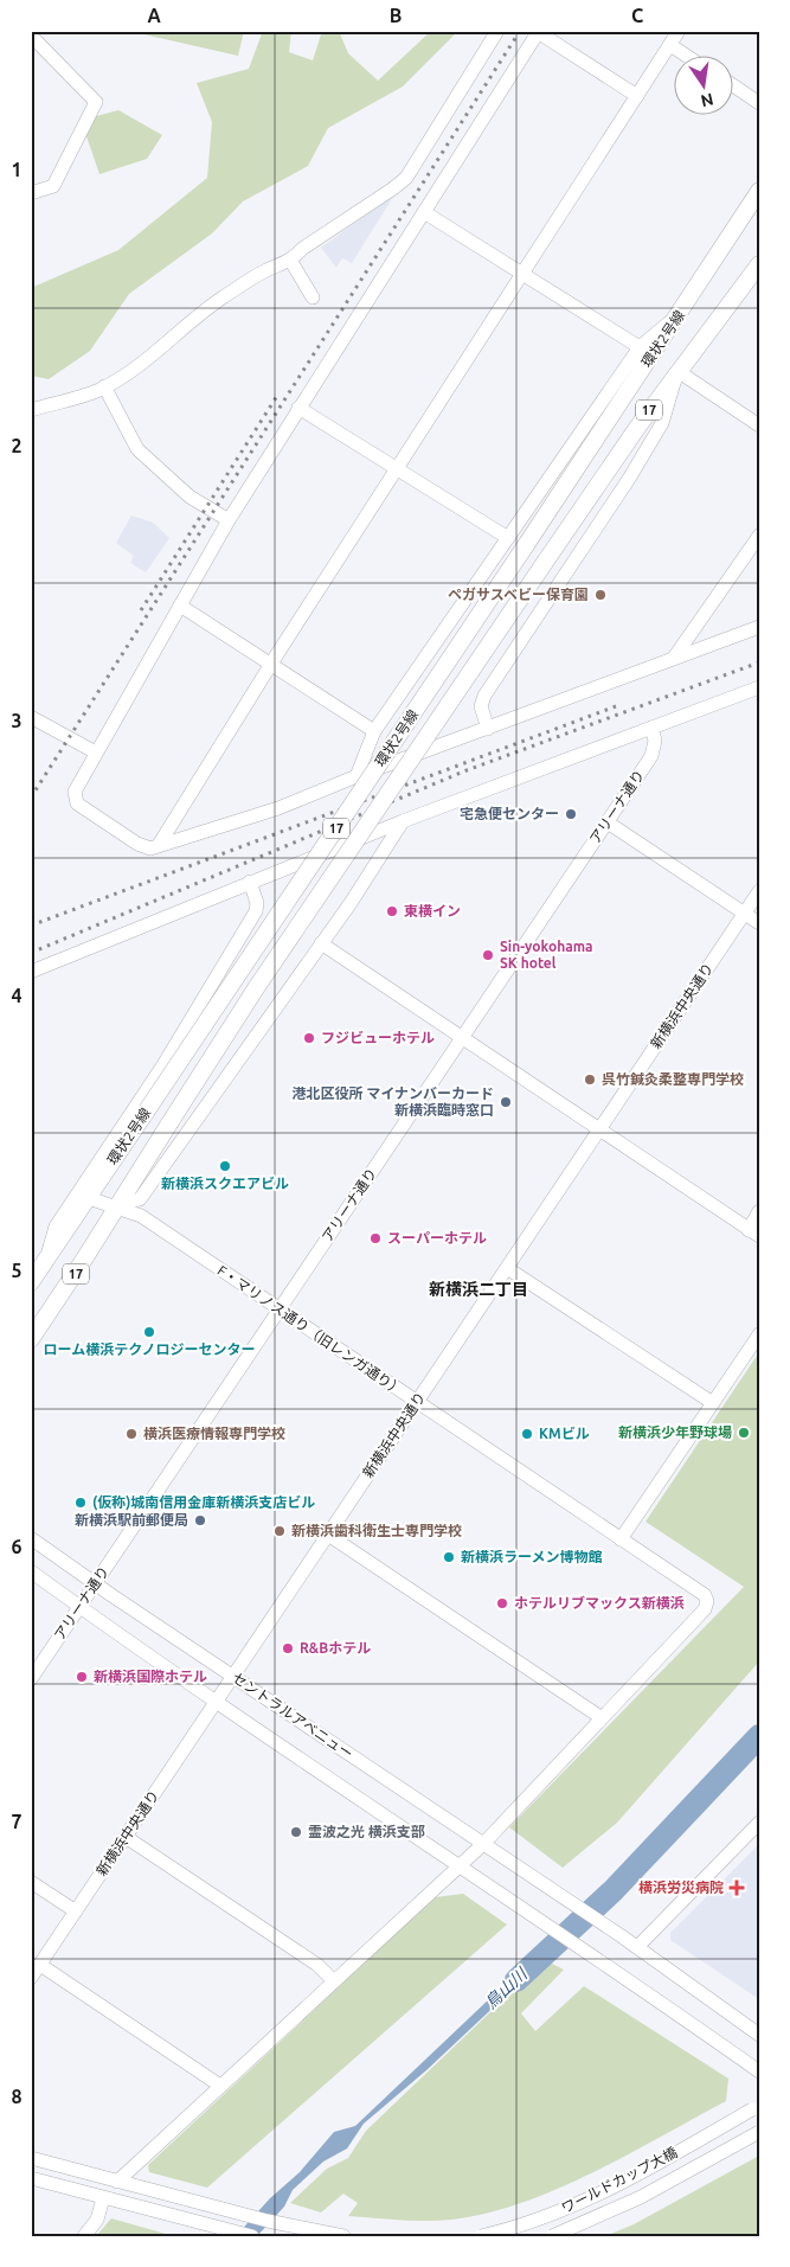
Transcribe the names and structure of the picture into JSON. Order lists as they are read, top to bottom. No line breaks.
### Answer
{"streets":{"main road":["環状2号線","17"],"street":["アリーナ通り","新横浜中央通り","F・マリノス通り（旧レンガ通り）","セントラルアベニュー","ワールドカップ大橋"]},"crossings":[["環状2号線","F・マリノス通り（旧レンガ通り）"],["アリーナ通り","F・マリノス通り（旧レンガ通り）"],["アリーナ通り","セントラルアベニュー"],["新横浜中央通り","F・マリノス通り（旧レンガ通り）"],["新横浜中央通り","セントラルアベニュー"]],"districts":["新横浜二丁目"],"water":["鳥山川"],"places":{"other":["ペガサスベビー保育園","宅急便センター","東横イン","Sin-yokohama SK hotel","フジビューホテル","呉竹鍼灸柔整専門学校","港北区役所 マイナンバーカード 新横浜臨時窓口","新横浜スクエアビル","スーパーホテル","ローム横浜テクノロジーセンター","新横浜少年野球場","横浜医療情報専門学校","KMビル","(仮称)城南信用金庫新横浜支店ビル","新横浜駅前郵便局","新横浜歯科衛生士専門学校","新横浜ラーメン博物館","ホテルリブマックス新横浜","R&Bホテル","新横浜国際ホテル","霊波之光 横浜支部"],"health":["横浜労災病院"]},"north":"bottom","grid":{"columns":["A","B","C"],"rows":["1","2","3","4","5","6","7","8"]}}
